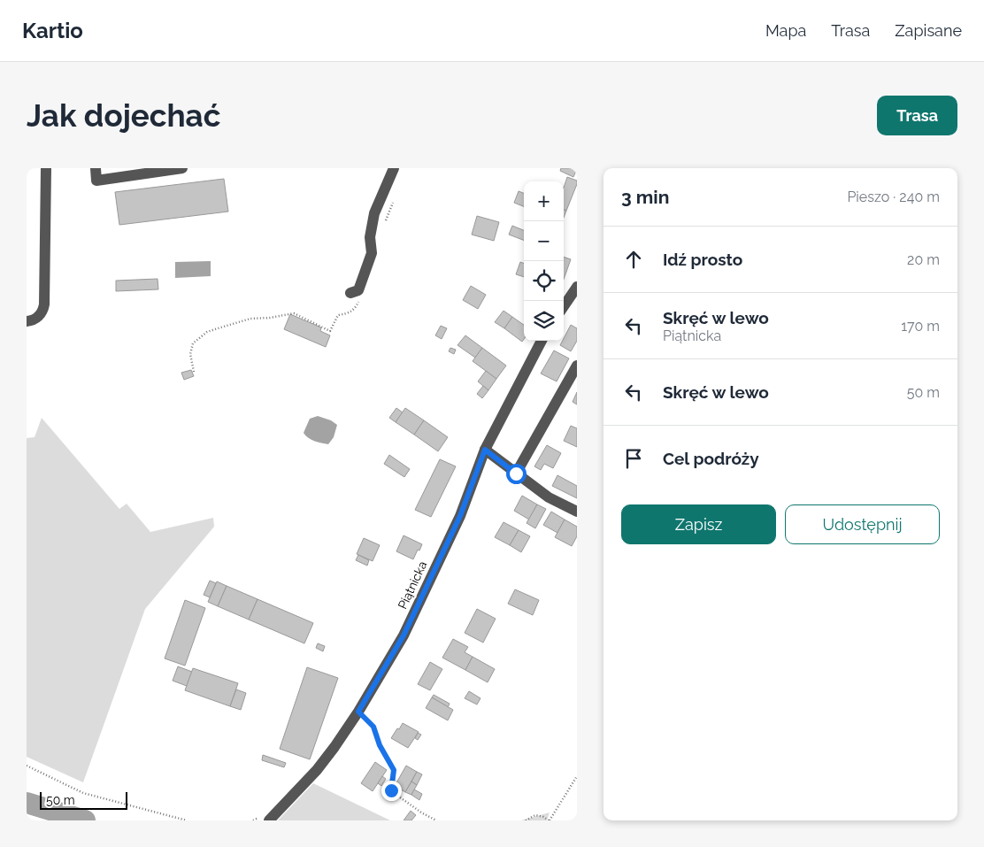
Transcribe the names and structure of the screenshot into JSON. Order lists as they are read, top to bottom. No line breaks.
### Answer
{"streets":{"street":["Piątnicka"]},"scale_bar":"50 m","page":{"header":"Kartio","nav":["Mapa","Trasa","Zapisane"],"buttons":["Trasa",["Zapisz","Udostępnij"]],"title":"Jak dojechać","heading":["3 min","Pieszo · 240 m"],"map_buttons":["+","−"],"list":[["Idź prosto","20 m"],["Skręć w lewo","Piątnicka","170 m"],["Skręć w lewo","50 m"],"Cel podróży"],"scale":"50 m"}}
